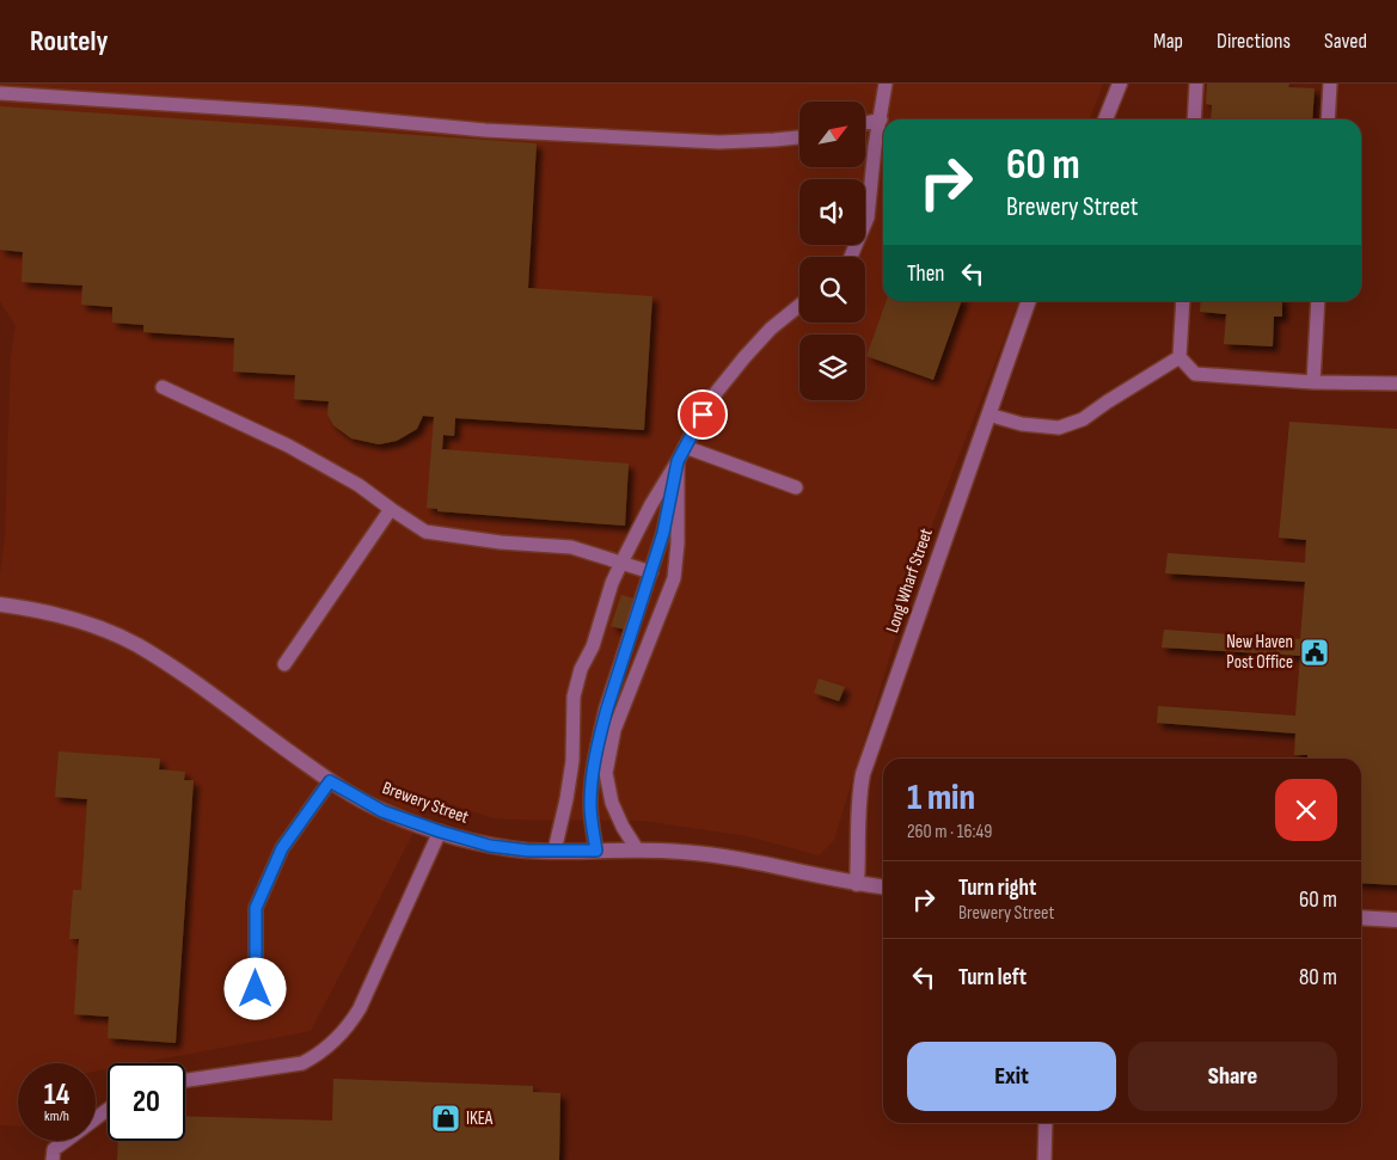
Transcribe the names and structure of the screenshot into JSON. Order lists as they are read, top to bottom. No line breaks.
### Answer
{"streets":{"street":["Long Wharf Street","Brewery Street"]},"crossings":[["Long Wharf Street","Brewery Street"]],"places":{"public building":["New Haven Post Office"],"shop":["IKEA"]},"north":"top right","page":{"header":"Routely","nav":["Map","Directions","Saved"],"turn":["60 m","Brewery Street"],"then":"Then","heading":["1 min","260 m · 16:49"],"list":[{"name":"Turn right","note":"Brewery Street","value":"60 m"},{"name":"Turn left","value":"80 m"}],"buttons":["Exit","Share"],"speed":"14 km/h","limit":"20"}}
